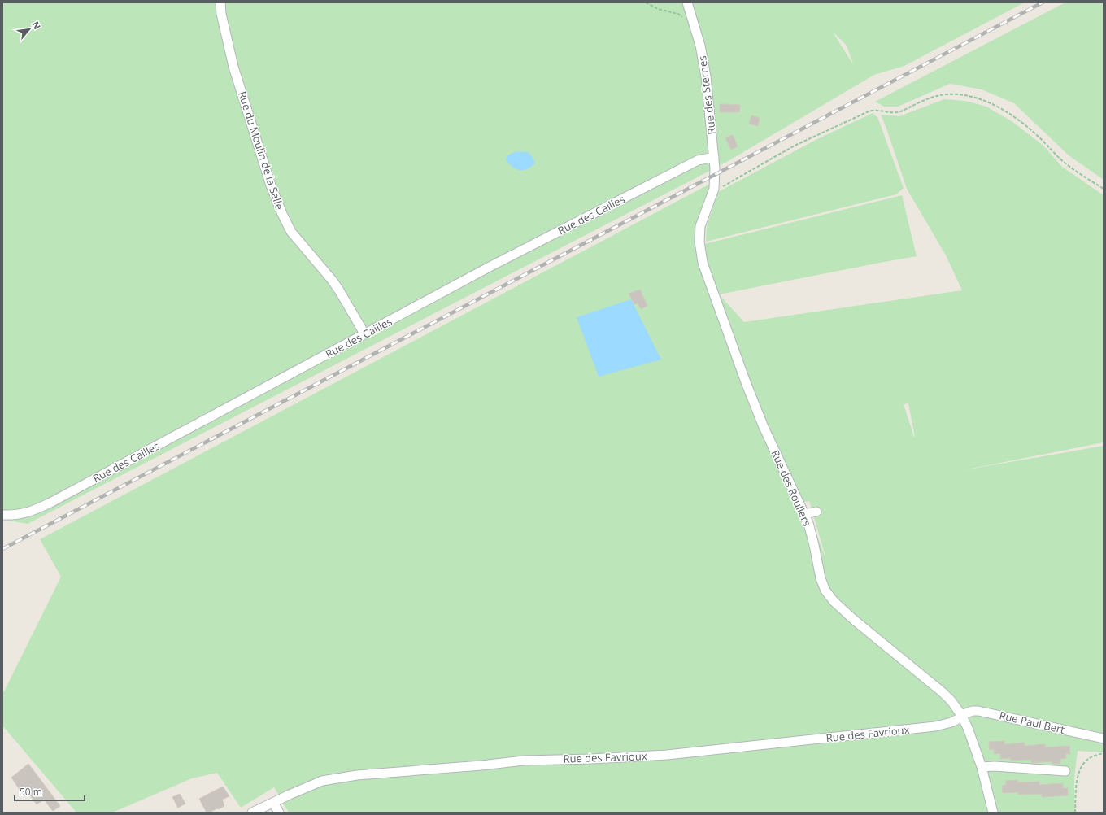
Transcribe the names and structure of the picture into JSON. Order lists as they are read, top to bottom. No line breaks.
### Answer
{"streets":{"street":["Rue des Sternes","Rue du Moulin de la Salle","Rue des Cailles","Rue des Rouliers","Rue Paul Bert","Rue des Favrioux"]},"crossings":[["Rue des Sternes","Rue des Cailles"],["Rue des Sternes","Rue des Rouliers"],["Rue du Moulin de la Salle","Rue des Cailles"],["Rue des Rouliers","Rue Paul Bert"],["Rue des Rouliers","Rue des Favrioux"],["Rue Paul Bert","Rue des Favrioux"]],"scale_bar":"50 m","north":"top right"}
